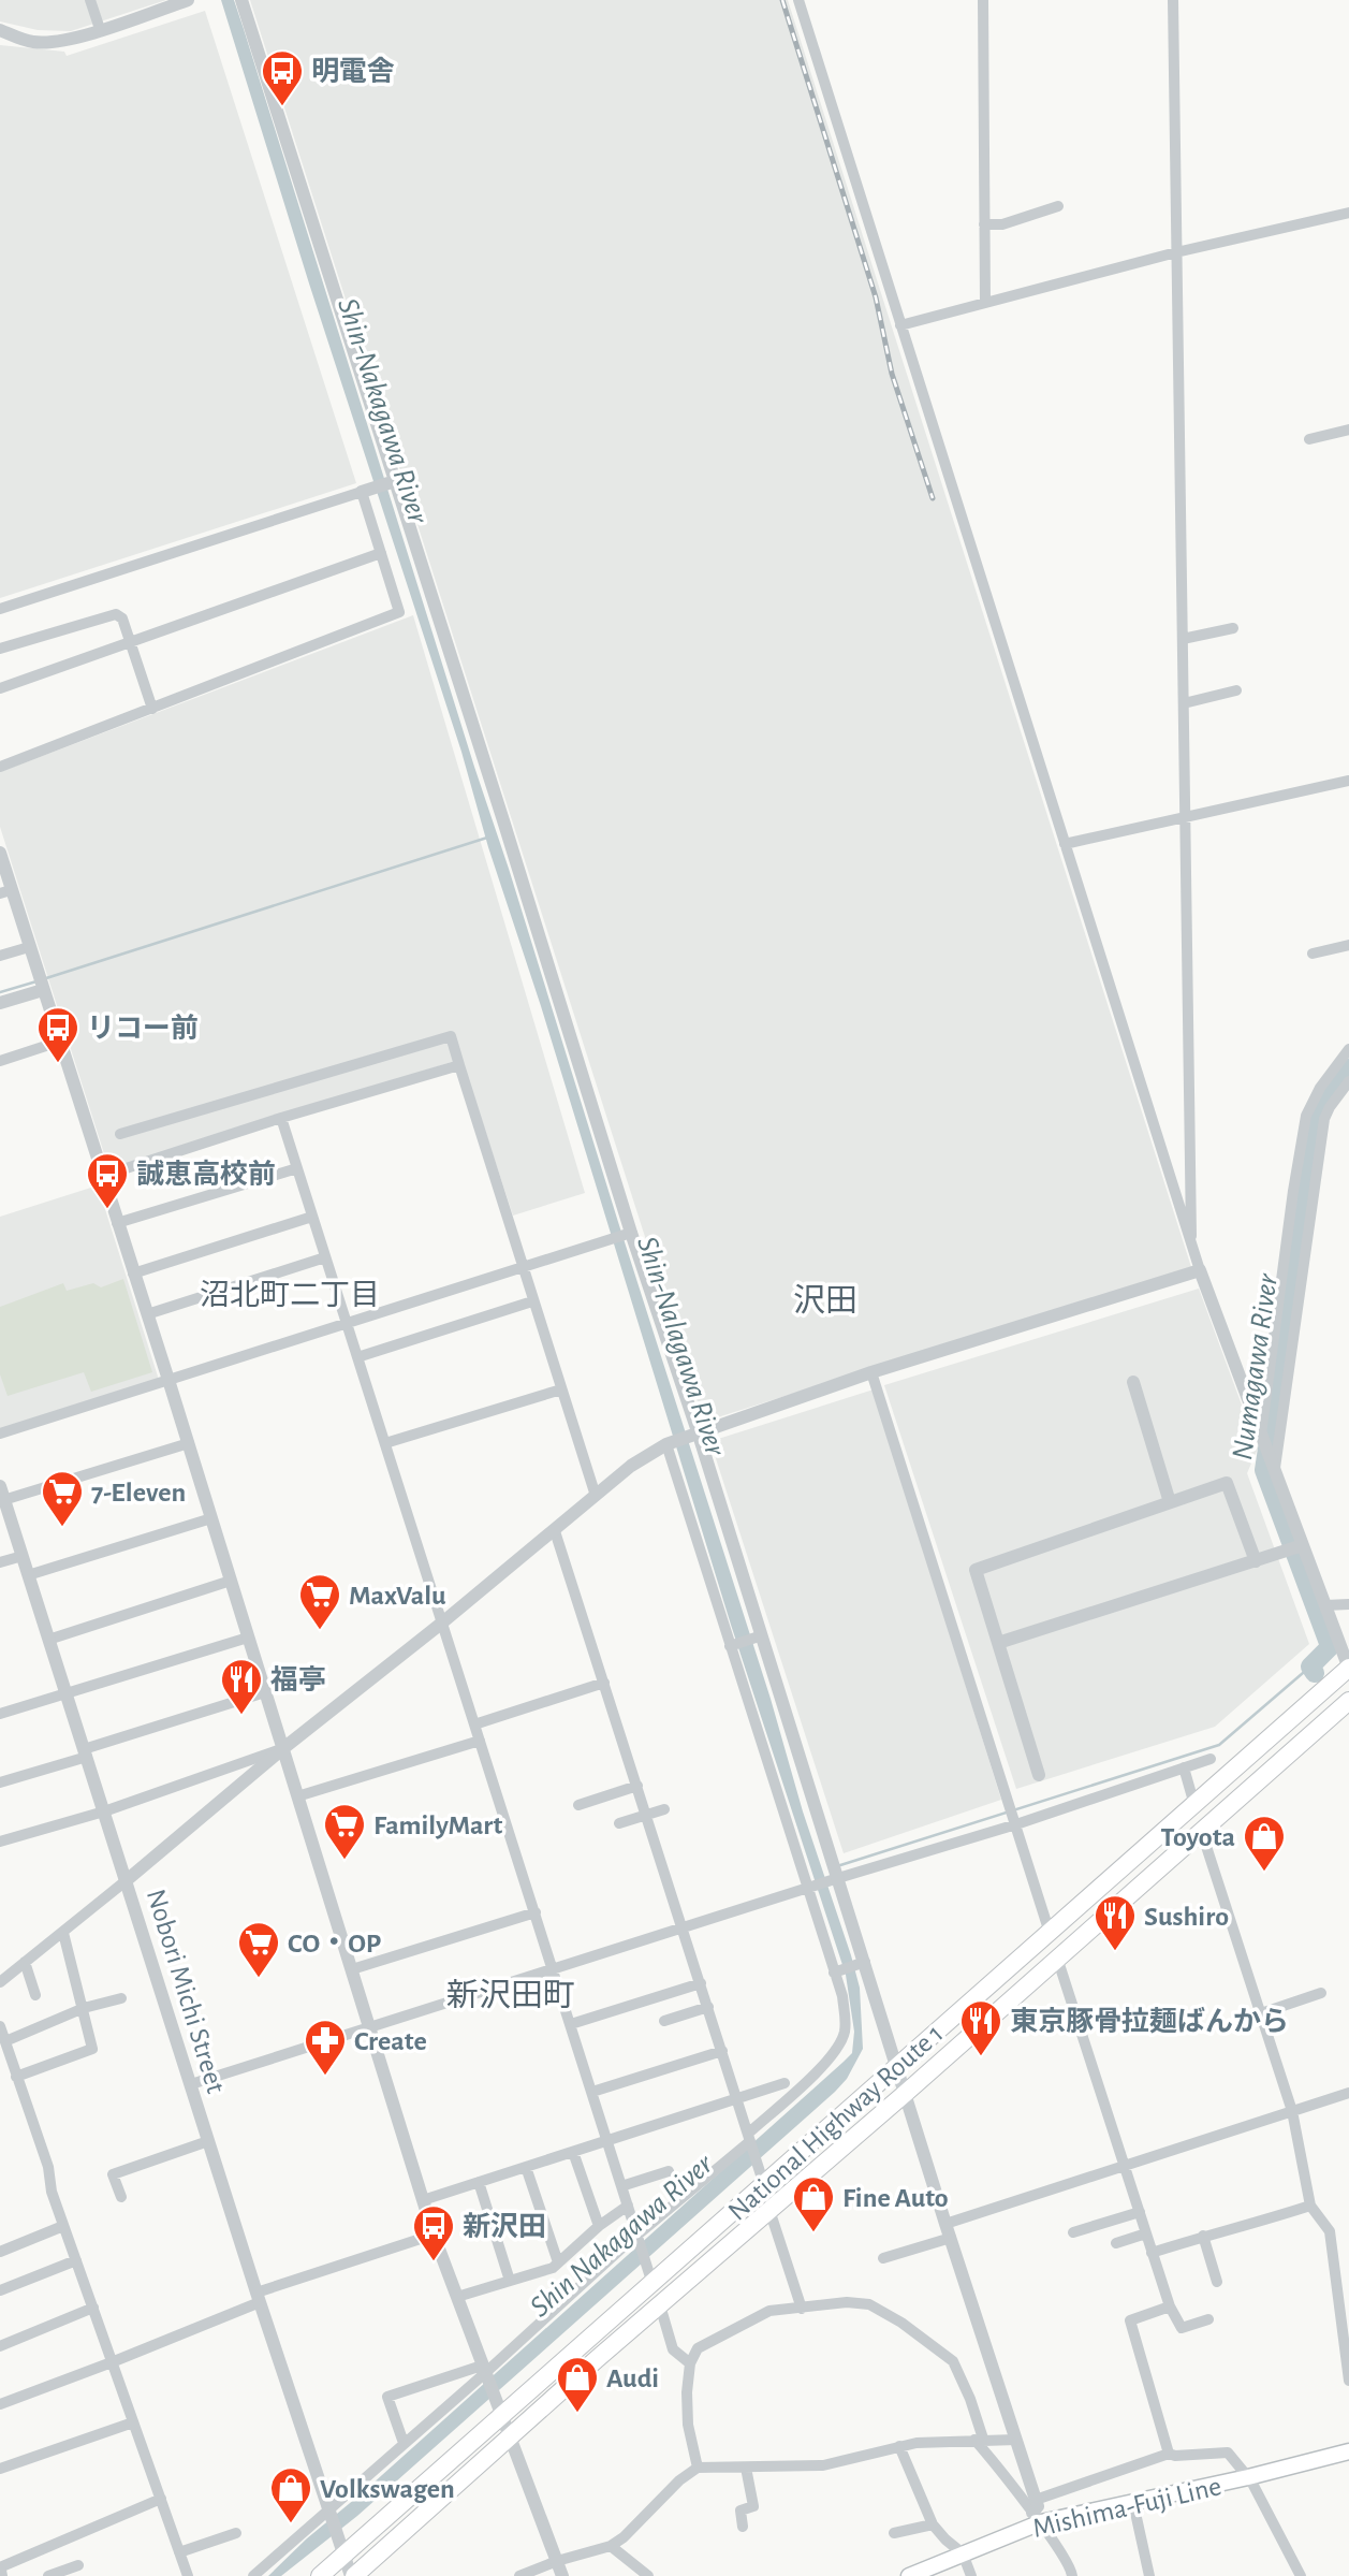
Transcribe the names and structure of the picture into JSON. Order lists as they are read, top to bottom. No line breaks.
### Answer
{"streets":{"highway":["National Highway Route 1"],"main road":["Mishima-Fuji Line"],"street":["Nobori Michi Street"]},"crossings":[["Nobori Michi Street","National Highway Route 1"]],"districts":["沼北町二丁目","沢田","新沢田町"],"water":["Shin-Nakagawa River","Shin-Nalagawa River","Numagawa River","Shin Nakagawa River"],"places":{"bus stop":["明電舎","リコー前","誠恵高校前","新沢田"],"supermarket":["7-Eleven","MaxValu","FamilyMart","CO・OP"],"restaurant":["福亭","Sushiro","東京豚骨拉麺ばんから"],"shop":["Toyota","Fine Auto","Audi","Volkswagen"],"pharmacy":["Create"]}}
